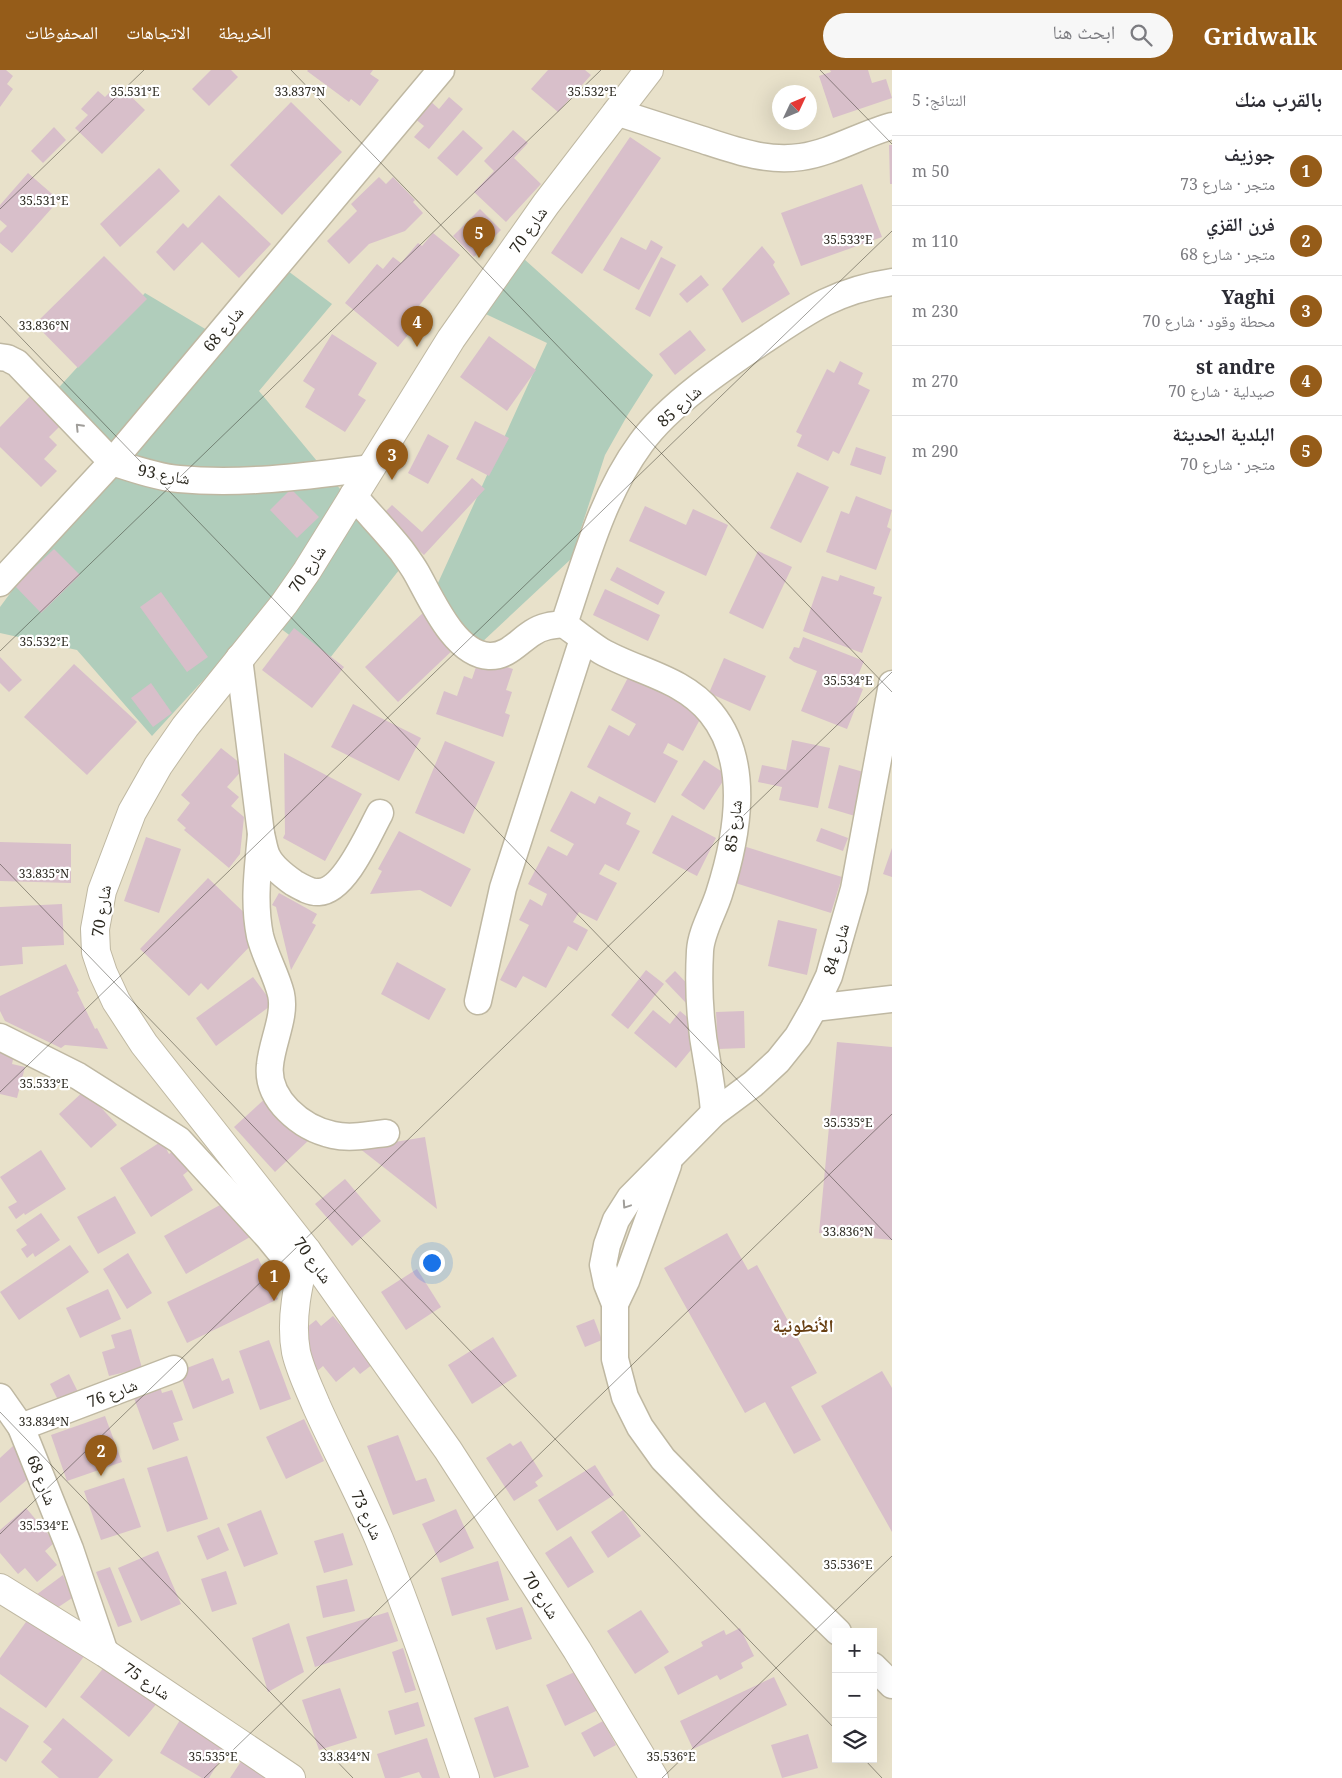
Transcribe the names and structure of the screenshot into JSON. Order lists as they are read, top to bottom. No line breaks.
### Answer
{"streets":{"street":["شارع 70","شارع 68","شارع 85","شارع 93","شارع 84","شارع 76","شارع 73","شارع 75"]},"crossings":[["شارع 70","شارع 93"],["شارع 70","شارع 73"],["شارع 68","شارع 93"],["شارع 68","شارع 76"],["شارع 68","شارع 75"],["شارع 85","شارع 84"]],"districts":["الأنطونية"],"north":"top right","page":{"header":"Gridwalk","search":"ابحث هنا","nav":["الخريطة","الاتجاهات","المحفوظات"],"heading":["بالقرب منك","النتائج: 5"],"list":[{"mark":"1","name":"جوزيف","note":"متجر · شارع 73","value":"50 m"},{"mark":"2","name":"فرن القزي","note":"متجر · شارع 68","value":"110 m"},{"mark":"3","name":"Yaghi","note":"محطة وقود · شارع 70","value":"230 m"},{"mark":"4","name":"st andre","note":"صيدلية · شارع 70","value":"270 m"},{"mark":"5","name":"البلدية الحديثة","note":"متجر · شارع 70","value":"290 m"}],"pins":["5","4","3","1","2"],"map_buttons":["+","−"]},"coordinates":["35.531°E","35.532°E","33.837°N","35.533°E","33.836°N","35.534°E","33.835°N","35.535°E","33.834°N","35.536°E"]}
